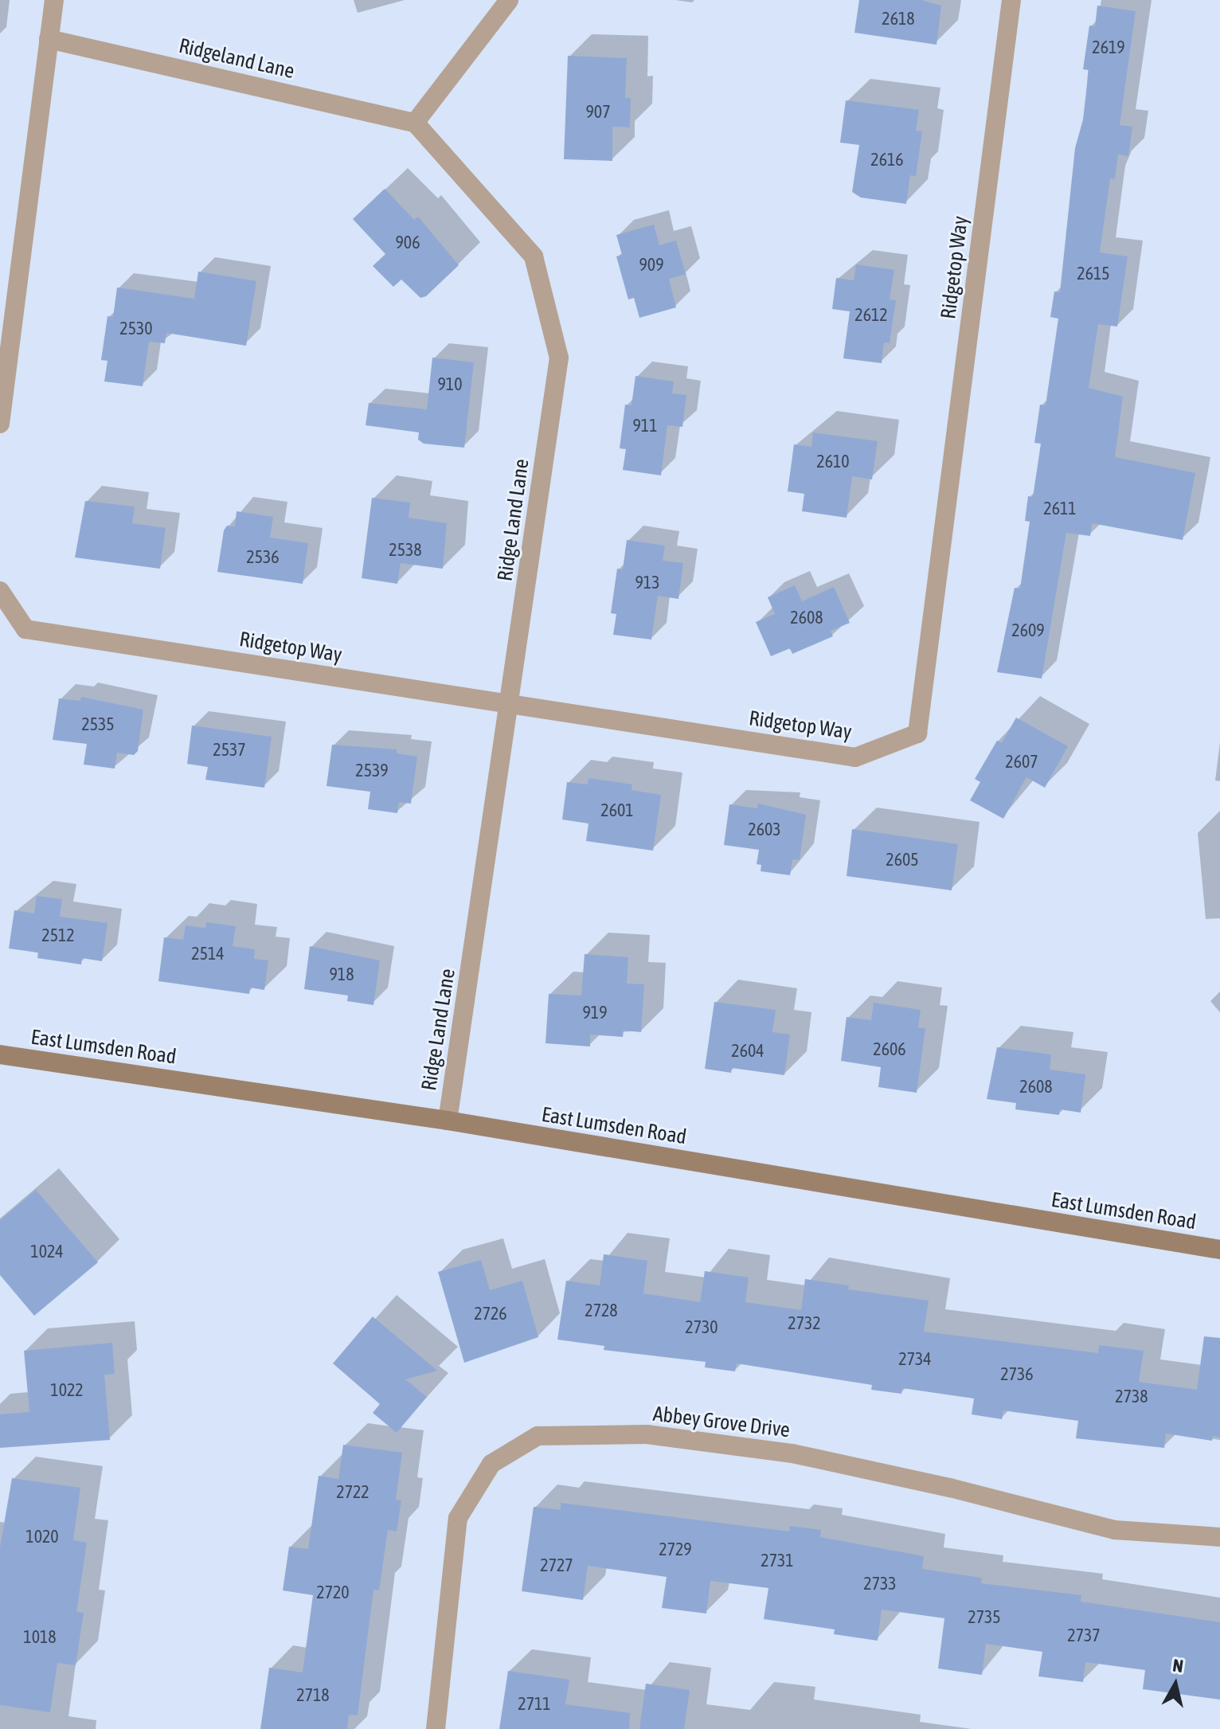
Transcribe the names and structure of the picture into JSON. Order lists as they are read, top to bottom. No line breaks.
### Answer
{"streets":{"street":["Ridgeland Lane","Ridgetop Way","Ridge Land Lane","East Lumsden Road","Abbey Grove Drive"]},"crossings":[["Ridgeland Lane","Ridge Land Lane"],["Ridgetop Way","Ridge Land Lane"],["Ridge Land Lane","East Lumsden Road"]],"house_numbers":["2618","2619","907","2616","906","909","2615","2612","2530","910","911","2610","2611","2538","2536","913","2608","2609","2535","2537","2607","2539","2601","2603","2605","2512","2514","918","919","2606","2604","2608","1024","2728","2726","2732","2730","2734","2736","1022","2738","2722","1020","2729","2731","2727","2733","2720","2735","2737","1018","2718","2711"],"north":"top"}
